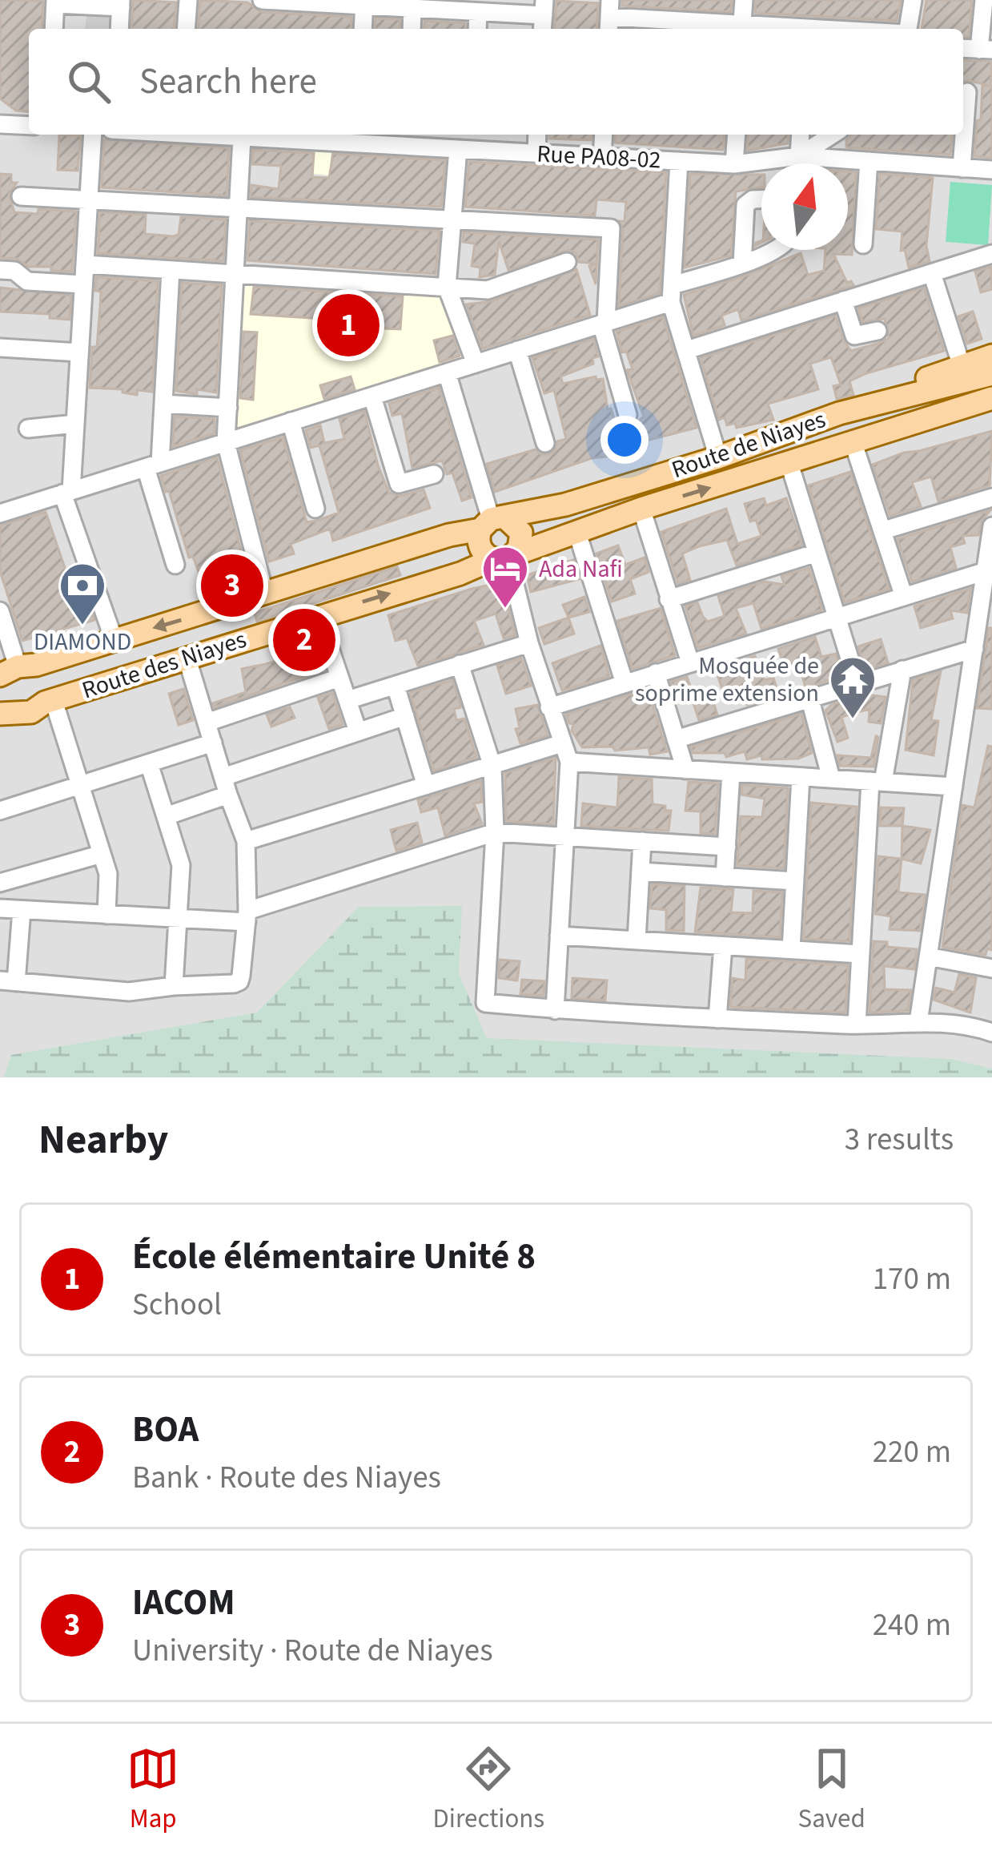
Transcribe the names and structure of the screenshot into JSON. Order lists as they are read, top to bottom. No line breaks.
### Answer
{"streets":{"main road":["Route de Niayes","Route des Niayes"],"street":["Rue PA08-02"]},"places":{"hotel":["Ada Nafi"],"bank":["DIAMOND"],"temple":["Mosquée de soprime extension"]},"north":"top","page":{"search":"Search here","pins":["1","3","2"],"heading":["Nearby","3 results"],"list":[{"mark":"1","name":"École élémentaire Unité 8","note":"School","value":"170 m"},{"mark":"2","name":"BOA","note":"Bank · Route des Niayes","value":"220 m"},{"mark":"3","name":"IACOM","note":"University · Route de Niayes","value":"240 m"}],"nav":["Map","Directions","Saved"]}}
